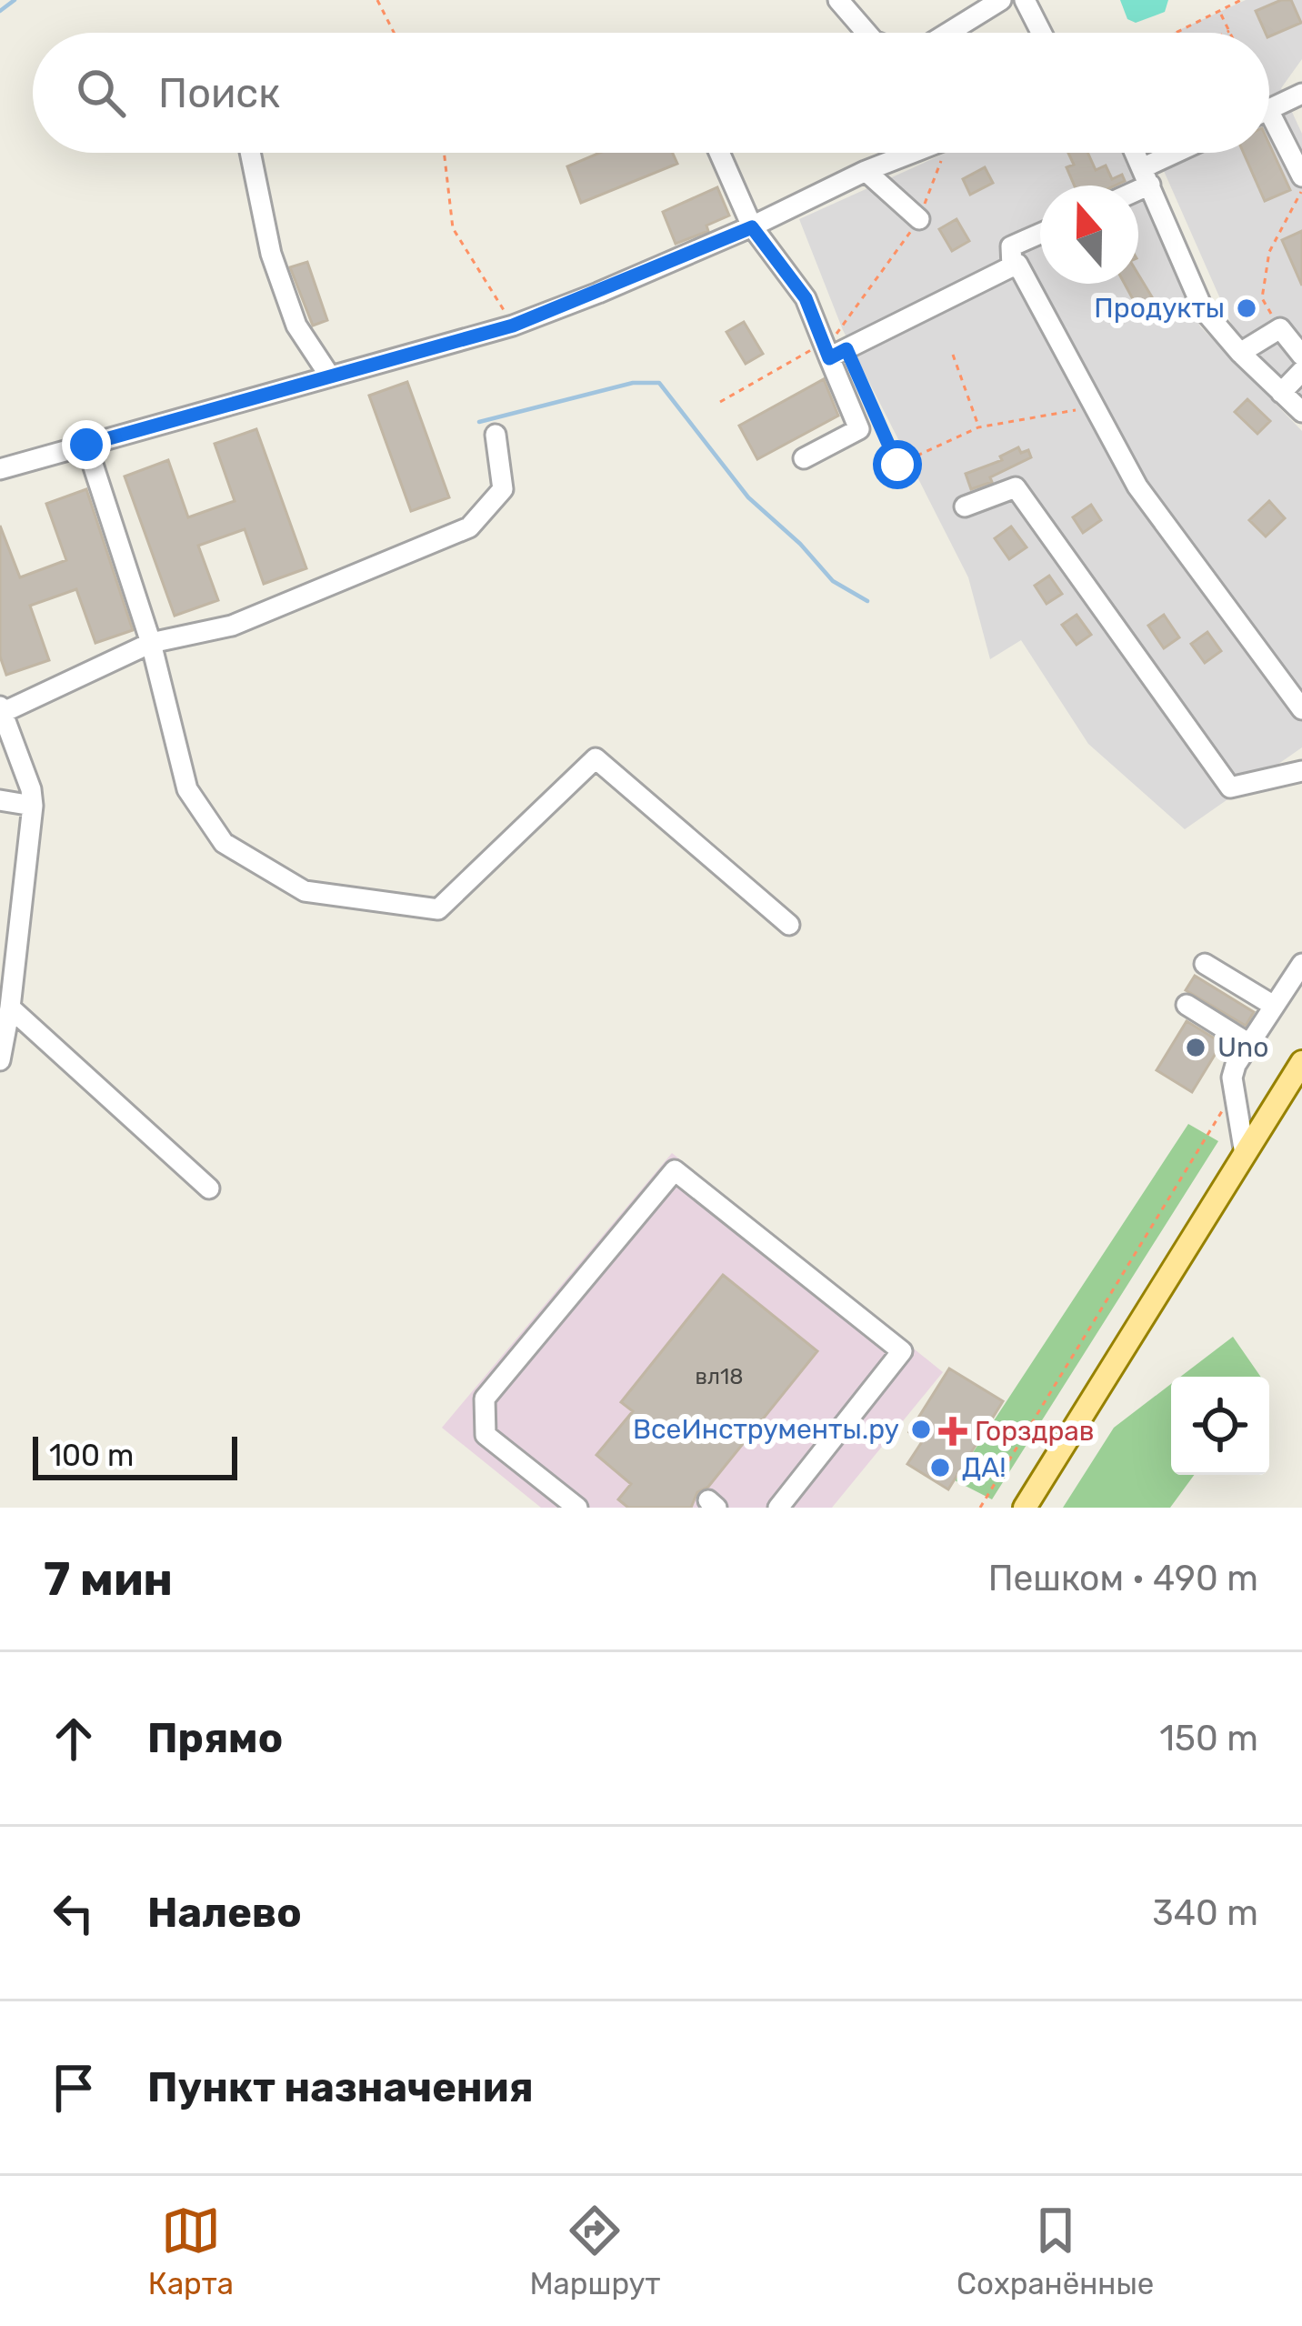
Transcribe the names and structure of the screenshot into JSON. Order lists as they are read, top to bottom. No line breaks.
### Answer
{"places":{"other":["Продукты","Uno","ВсеИнструменты.ру","ДА!"],"health":["Горздрав"]},"house_numbers":["вл18"],"scale_bar":"100 m","north":"top","page":{"search":"Поиск","scale":"100 m","heading":["7 мин","Пешком · 490 m"],"list":[["Прямо","150 m"],["Налево","340 m"],"Пункт назначения"],"nav":["Карта","Маршрут","Сохранённые"]}}
